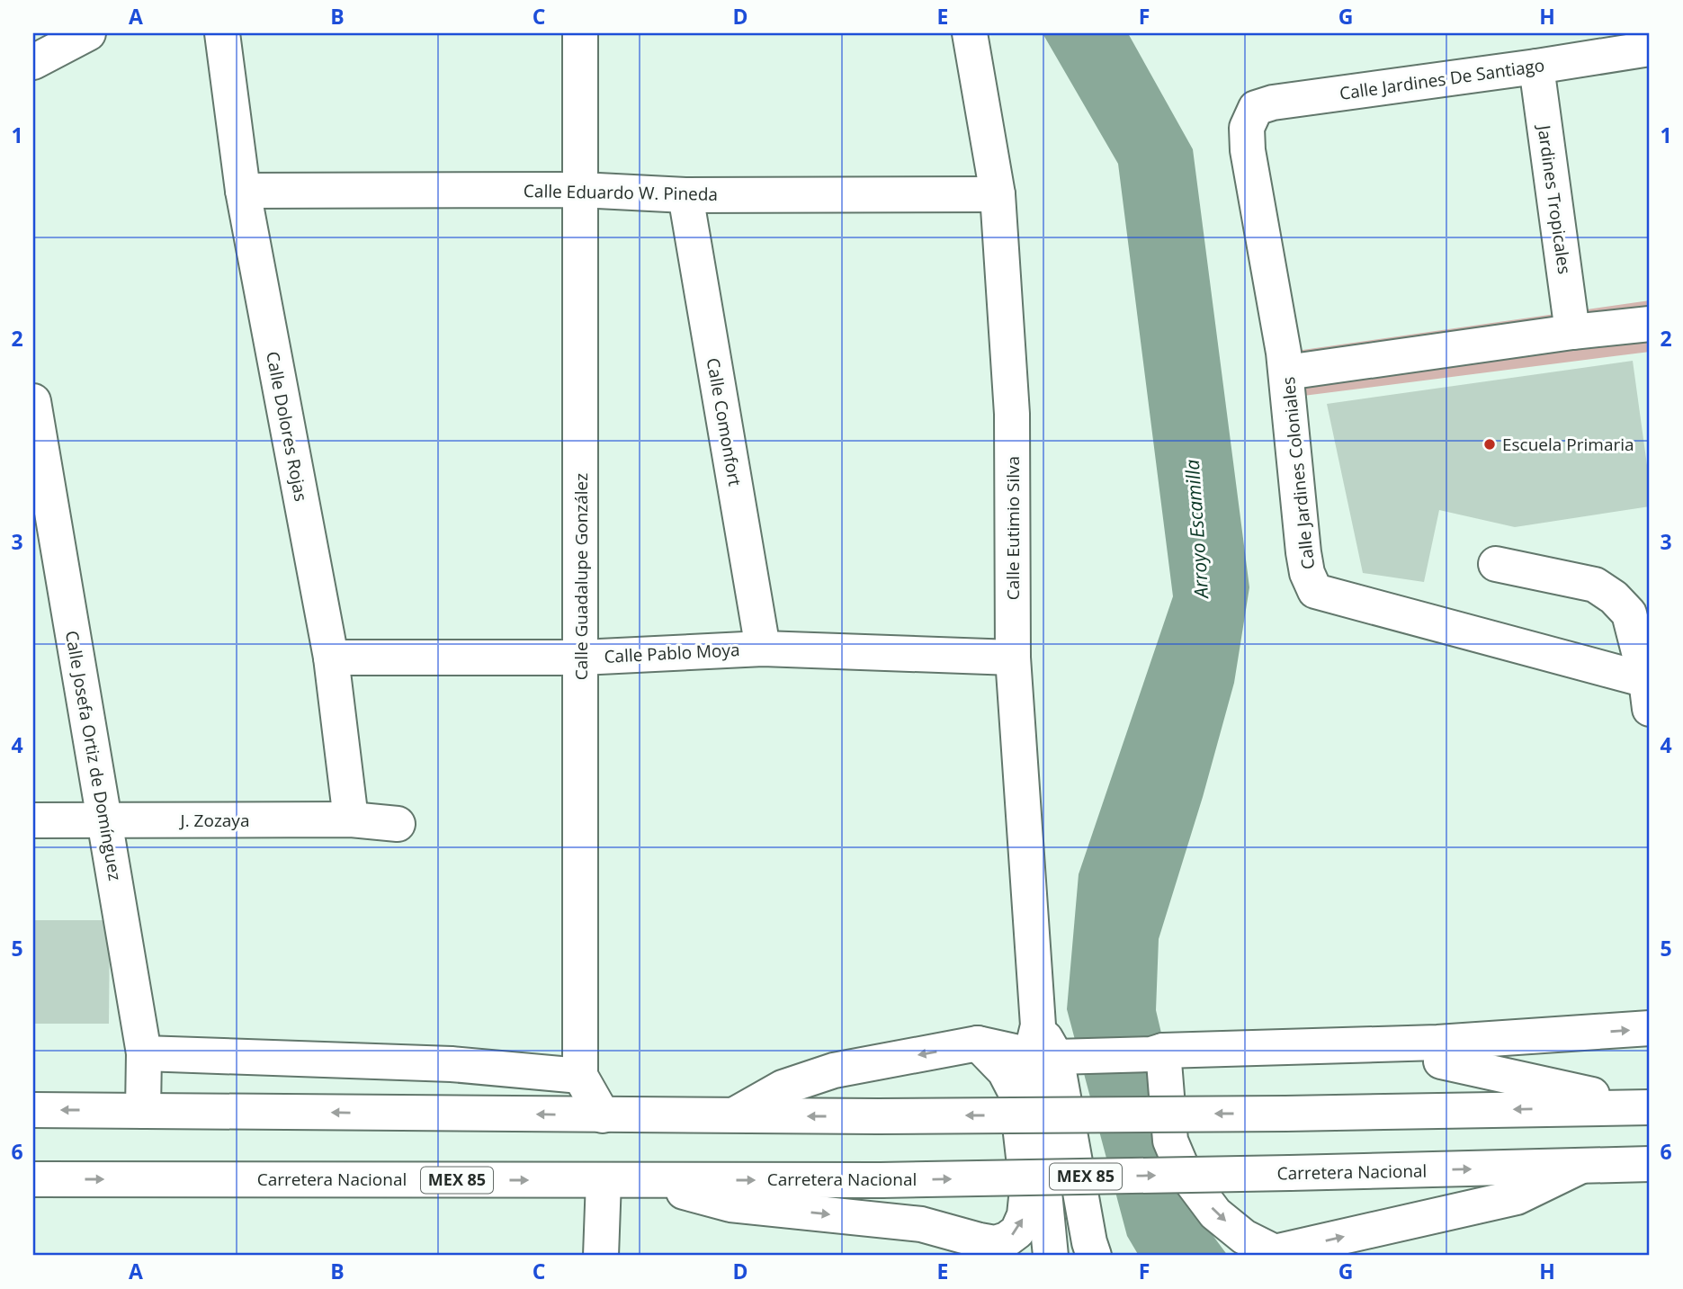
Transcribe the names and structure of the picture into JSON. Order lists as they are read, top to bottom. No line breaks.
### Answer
{"streets":{"main road":["Calle Jardines De Santiago","Calle Eduardo W. Pineda","Jardines Tropicales","Calle Comonfort","Calle Dolores Rojas","Calle Jardines Coloniales","Calle Eutimio Silva","Calle Guadalupe González","Calle Pablo Moya","Calle Josefa Ortiz de Domínguez","J. Zozaya","Carretera Nacional","MEX 85"]},"crossings":[["Calle Jardines De Santiago","Jardines Tropicales"],["Calle Jardines De Santiago","Calle Jardines Coloniales"],["Calle Eduardo W. Pineda","Calle Comonfort"],["Calle Eduardo W. Pineda","Calle Dolores Rojas"],["Calle Eduardo W. Pineda","Calle Eutimio Silva"],["Calle Eduardo W. Pineda","Calle Guadalupe González"],["Calle Comonfort","Calle Pablo Moya"],["Calle Dolores Rojas","Calle Pablo Moya"],["Calle Dolores Rojas","J. Zozaya"],["Calle Eutimio Silva","Calle Pablo Moya"],["Calle Guadalupe González","Calle Pablo Moya"],["Calle Josefa Ortiz de Domínguez","J. Zozaya"],["Carretera Nacional","MEX 85"]],"water":["Arroyo Escamilla"],"places":["Escuela Primaria"],"grid":{"columns":["A","B","C","D","E","F","G","H"],"rows":["1","2","3","4","5","6"]}}
